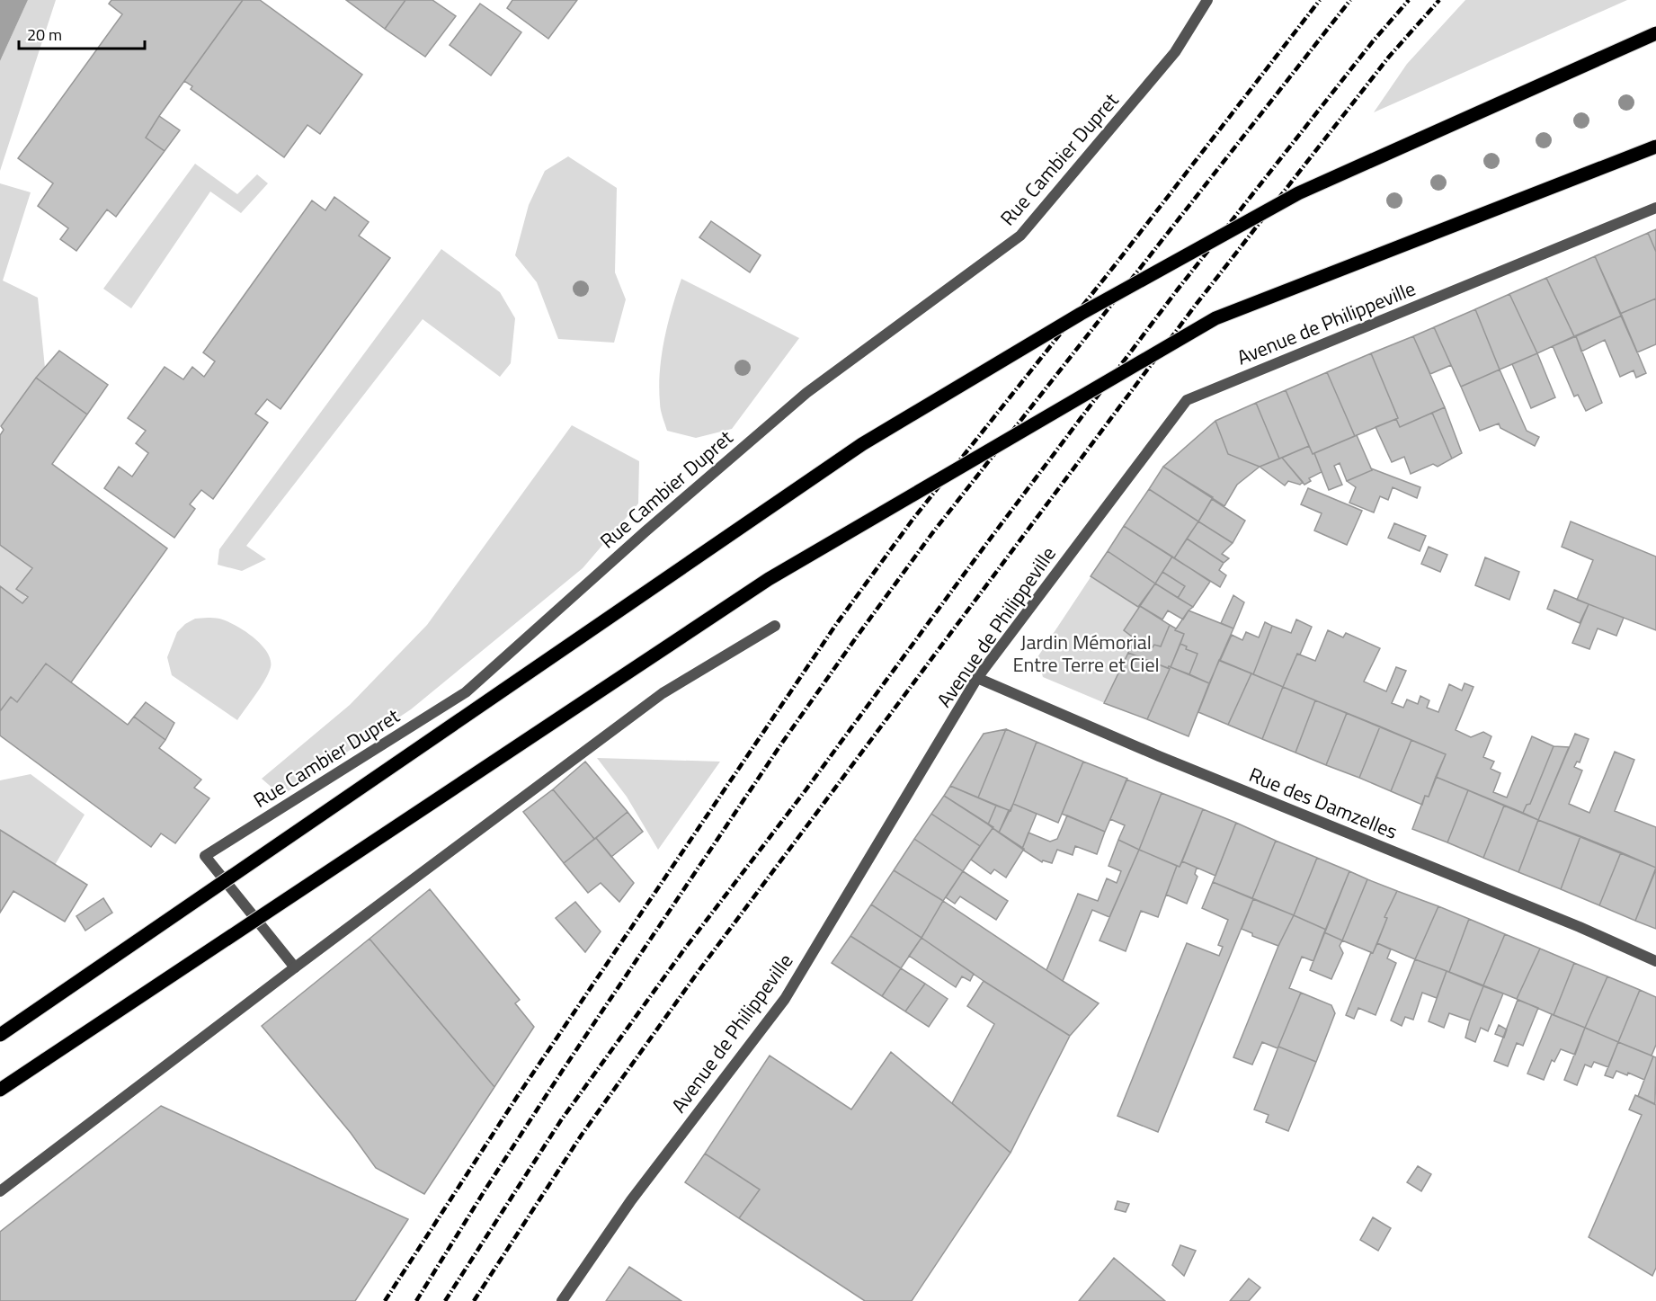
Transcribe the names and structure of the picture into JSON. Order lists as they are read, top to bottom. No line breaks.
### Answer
{"streets":{"street":["Rue Cambier Dupret","Avenue de Philippeville","Rue des Damzelles"]},"crossings":[["Avenue de Philippeville","Rue des Damzelles"]],"parks":["Jardin Mémorial Entre Terre et Ciel"],"scale_bar":"20 m"}
